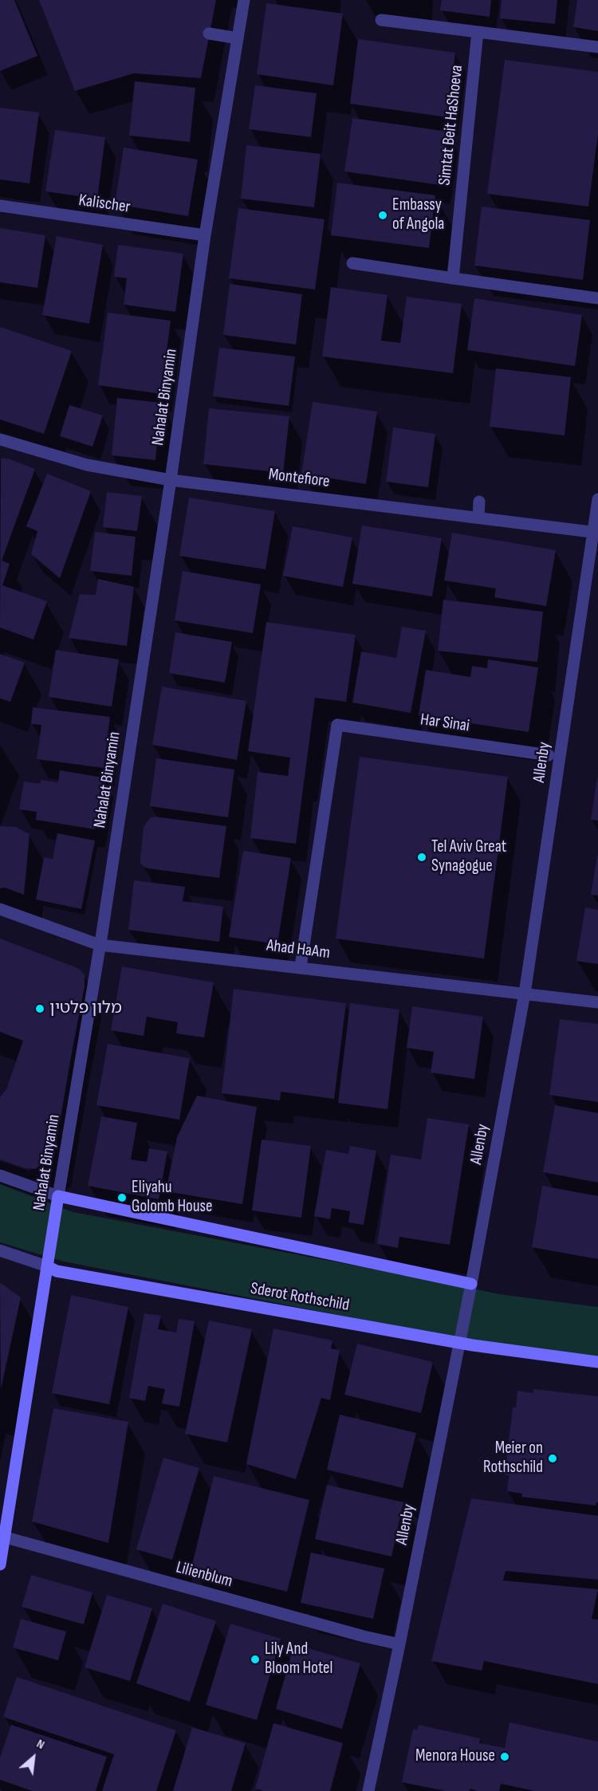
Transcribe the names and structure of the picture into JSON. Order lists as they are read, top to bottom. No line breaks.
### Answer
{"streets":{"street":["Simtat Beit HaShoeva","Kalischer","Nahalat Binyamin","Montefiore","Har Sinai","Allenby","Ahad HaAm","Sderot Rothschild","Lilienblum"]},"crossings":[["Kalischer","Nahalat Binyamin"],["Nahalat Binyamin","Montefiore"],["Nahalat Binyamin","Ahad HaAm"],["Nahalat Binyamin","Sderot Rothschild"],["Nahalat Binyamin","Lilienblum"],["Montefiore","Allenby"],["Har Sinai","Ahad HaAm"],["Allenby","Ahad HaAm"],["Allenby","Sderot Rothschild"],["Allenby","Lilienblum"]],"places":["Embassy of Angola","Tel Aviv Great Synagogue","מלון פלטין","Eliyahu Golomb House","Meier on Rothschild","Lily And Bloom Hotel","Menora House"],"north":"top right"}
